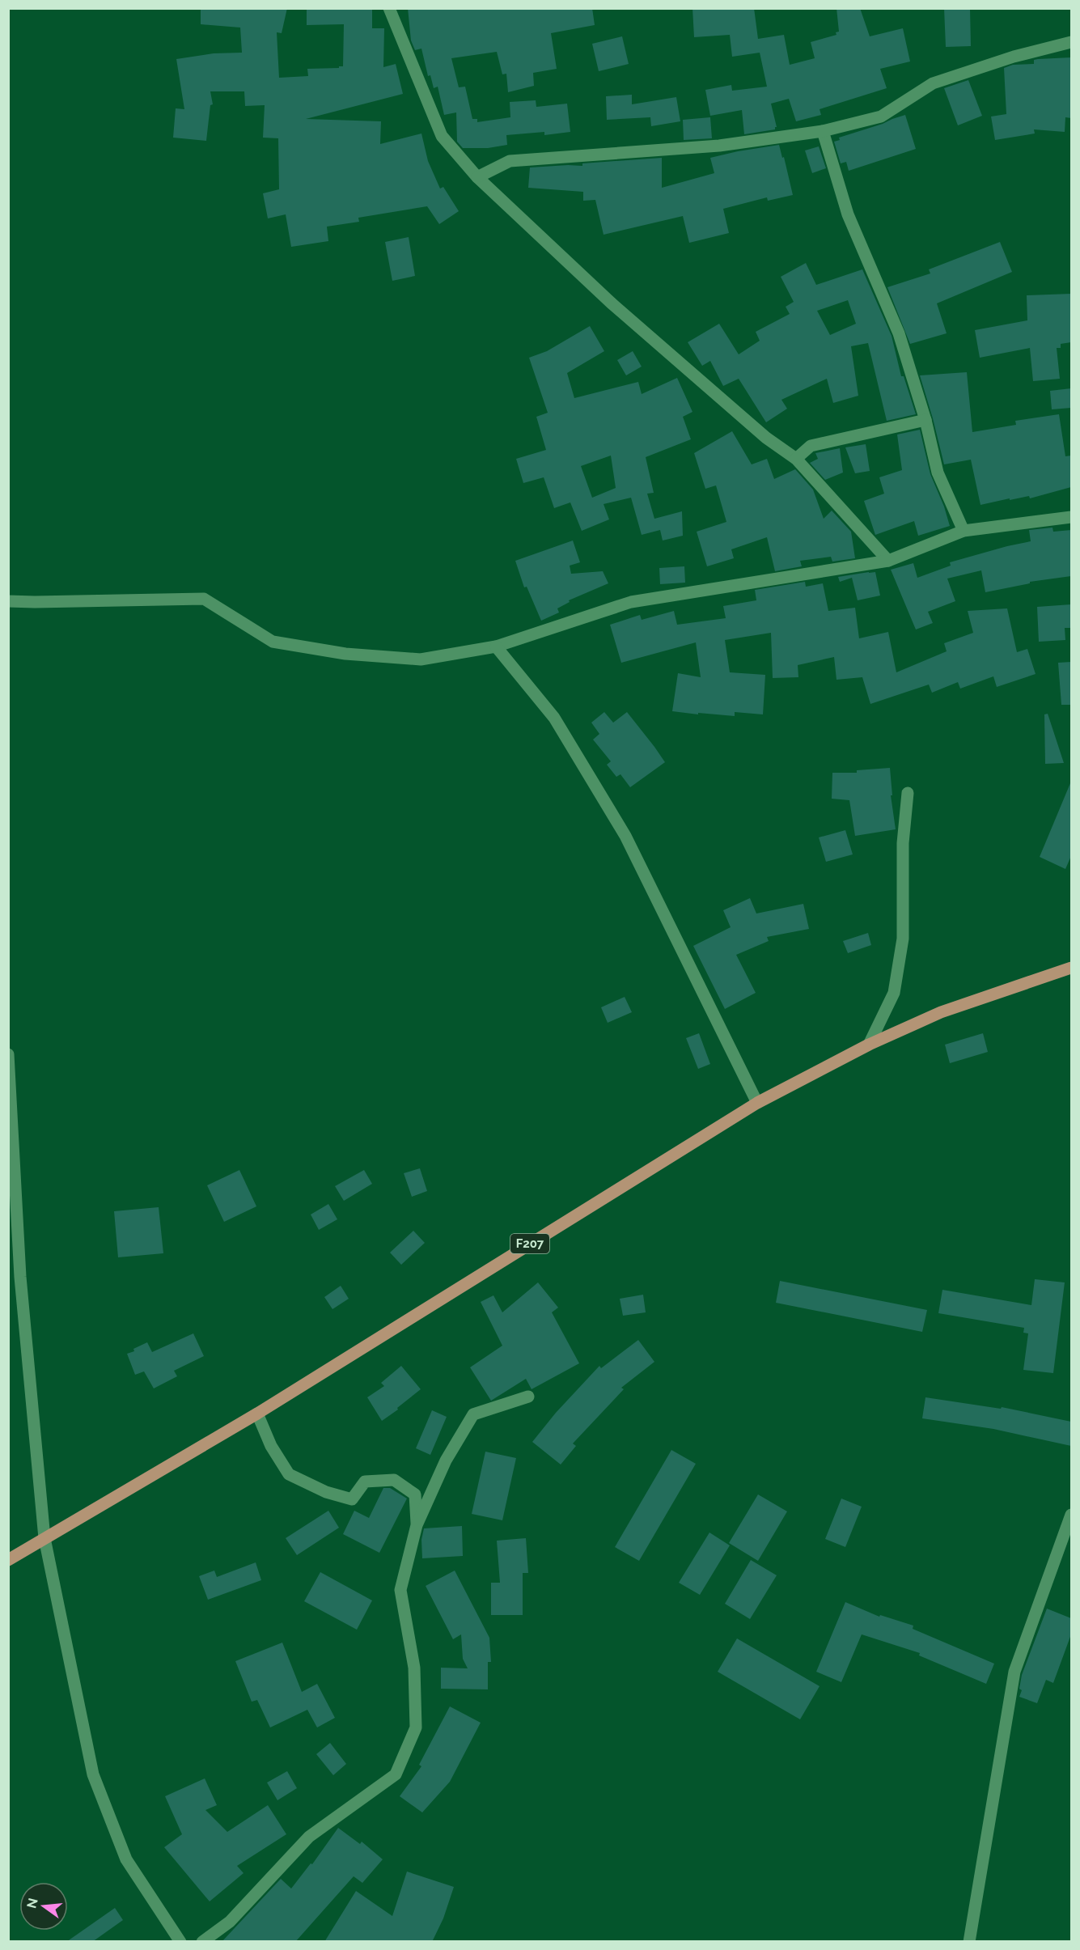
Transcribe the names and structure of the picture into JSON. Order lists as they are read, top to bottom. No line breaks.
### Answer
{"streets":{"main road":["F207"]},"north":"left"}
